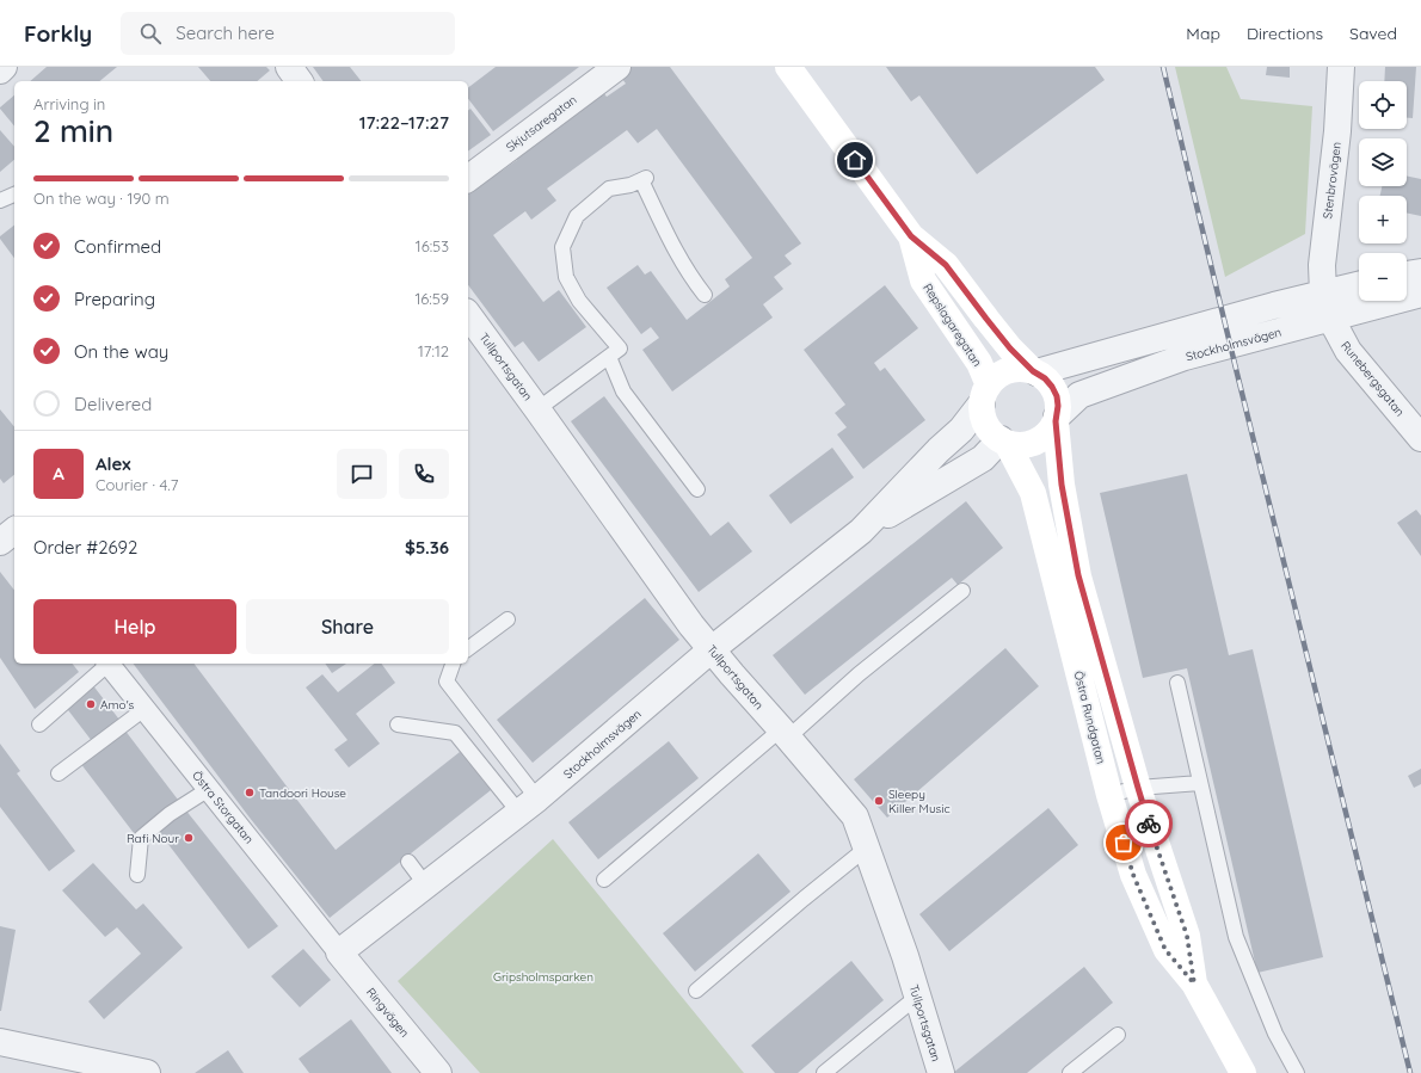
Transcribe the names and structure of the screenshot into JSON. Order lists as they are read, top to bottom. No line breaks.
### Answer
{"streets":{"main road":["Repslagaregatan","Östra Rundgatan"],"street":["Skjutsaregatan","Stenbrovägen","Stockholmsvägen","Tullportsgatan","Runebergsgatan","Östra Storgatan","Ringvägen"]},"crossings":[["Stenbrovägen","Stockholmsvägen"],["Stenbrovägen","Runebergsgatan"],["Repslagaregatan","Stockholmsvägen"],["Repslagaregatan","Östra Rundgatan"],["Stockholmsvägen","Tullportsgatan"],["Stockholmsvägen","Runebergsgatan"],["Stockholmsvägen","Östra Rundgatan"],["Stockholmsvägen","Östra Storgatan"],["Stockholmsvägen","Ringvägen"],["Östra Storgatan","Ringvägen"]],"parks":["Gripsholmsparken"],"places":["Amo's","Tandoori House","Sleepy Killer Music","Rafi Nour"],"page":{"header":"Forkly","search":"Search here","nav":["Map","Directions","Saved"],"map_buttons":["+","−"],"heading":["2 min","Arriving in","17:22–17:27"],"panel":["Alex","Courier · 4.7","Order #2692","$5.36"],"bar":"On the way · 190 m","list":[["Confirmed","16:53"],["Preparing","16:59"],["On the way","17:12"],"Delivered"],"round":"A","buttons":["Help","Share"]}}
